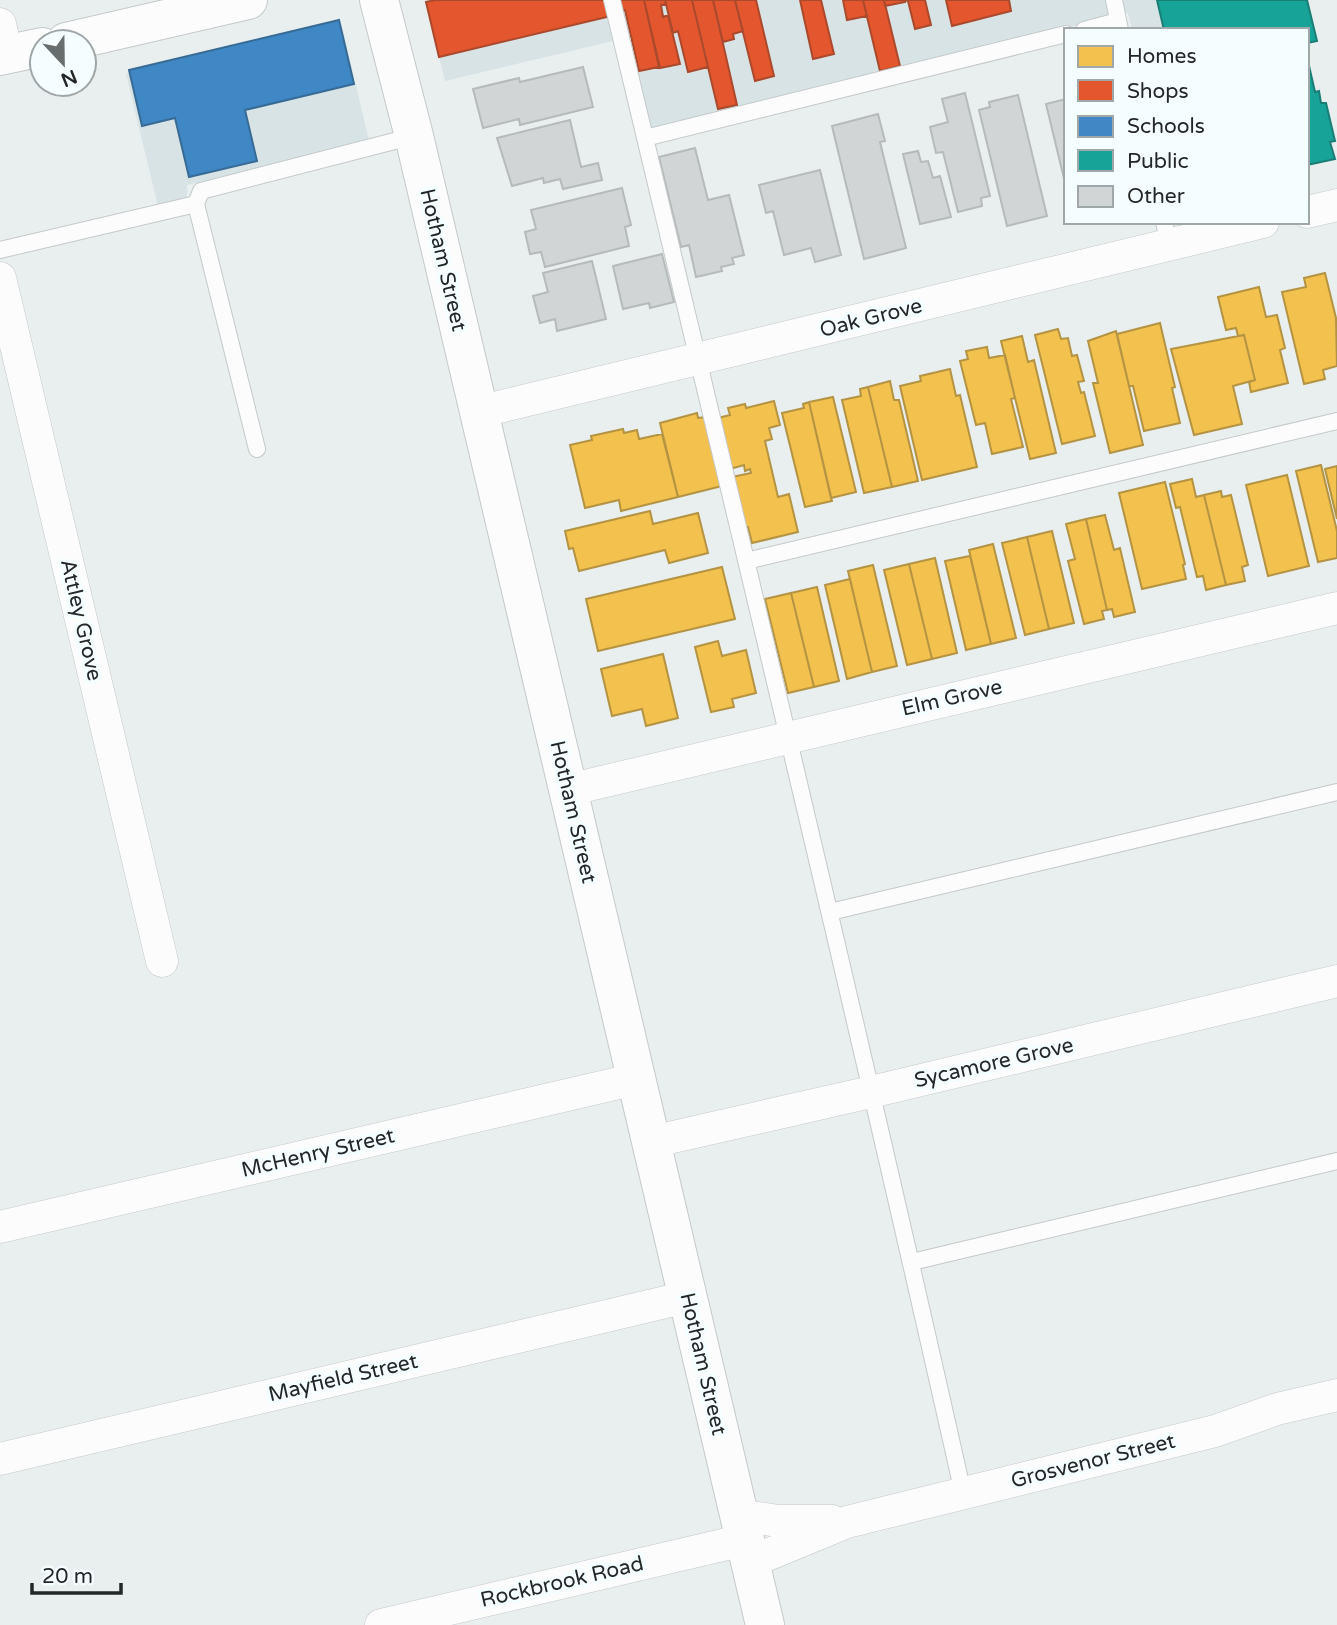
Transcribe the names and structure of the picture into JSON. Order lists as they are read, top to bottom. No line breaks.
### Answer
{"streets":{"main road":["Hotham Street"],"street":["Oak Grove","Attley Grove","Elm Grove","Sycamore Grove","McHenry Street","Mayfield Street","Grosvenor Street","Rockbrook Road"]},"crossings":[["Hotham Street","Oak Grove"],["Hotham Street","Elm Grove"],["Hotham Street","Sycamore Grove"],["Hotham Street","McHenry Street"],["Hotham Street","Mayfield Street"],["Hotham Street","Grosvenor Street"],["Hotham Street","Rockbrook Road"],["Grosvenor Street","Rockbrook Road"]],"legend":["Homes","Shops","Schools","Public","Other"],"scale_bar":"20 m","north":"bottom"}
